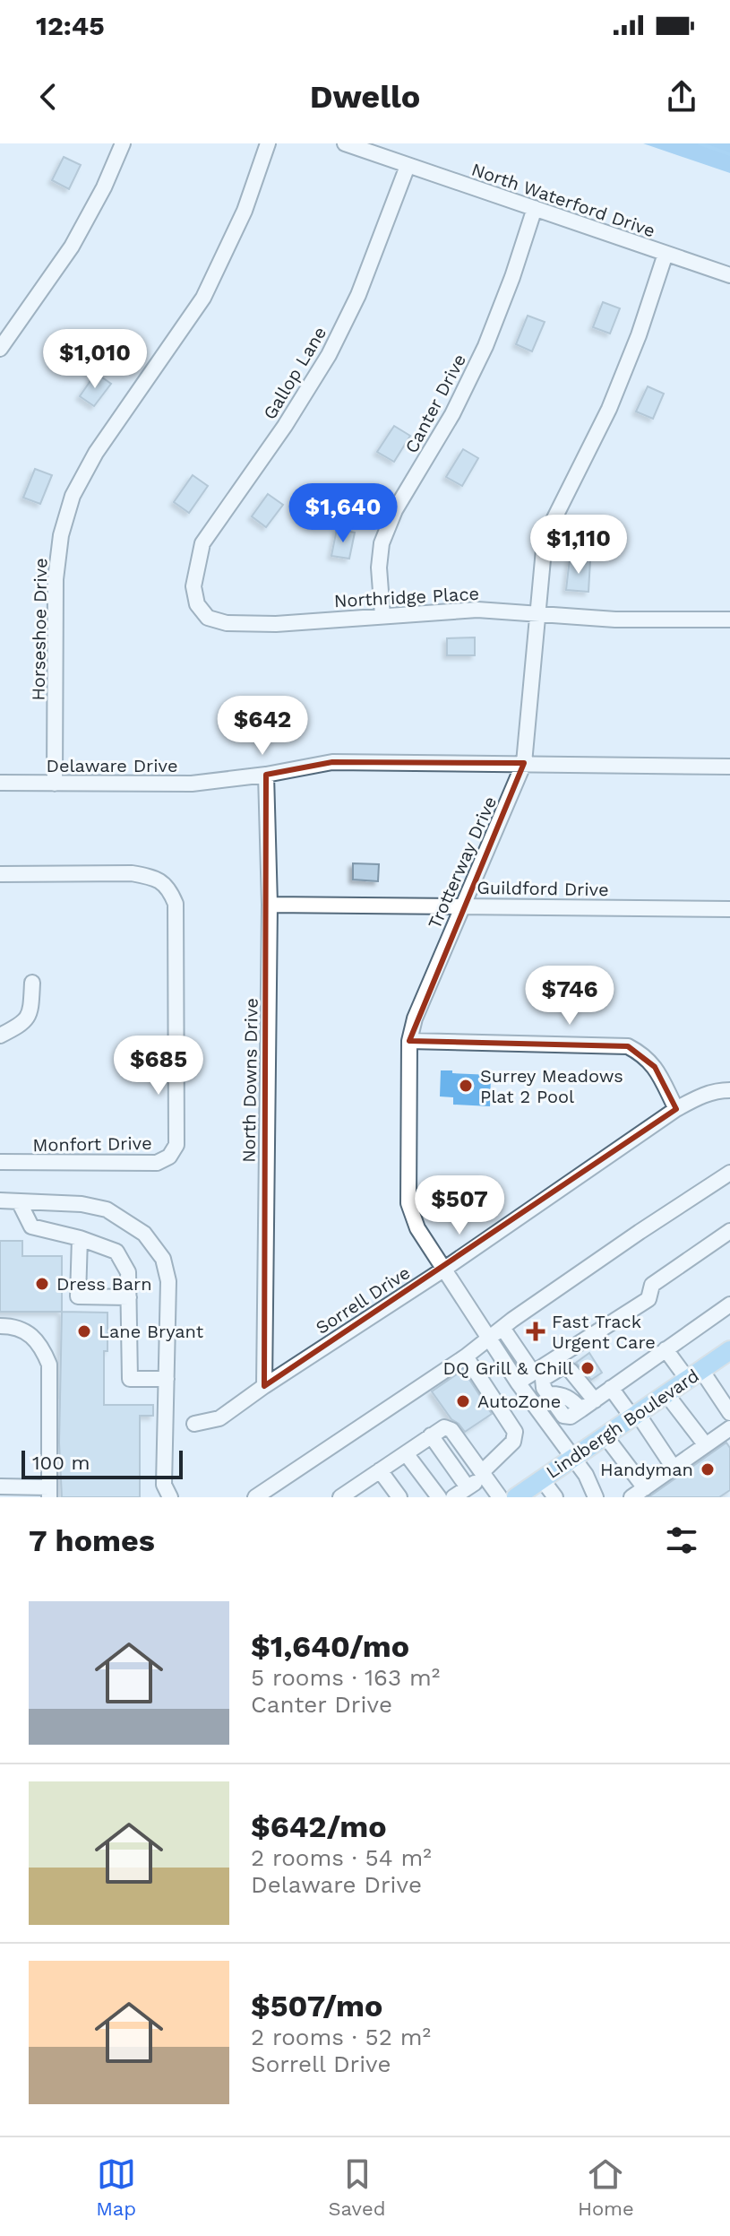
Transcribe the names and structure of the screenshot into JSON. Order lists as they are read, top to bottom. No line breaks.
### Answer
{"streets":{"main road":["Lindbergh Boulevard"],"street":["North Waterford Drive","Gallop Lane","Canter Drive","Northridge Place","Horseshoe Drive","Delaware Drive","Trotterway Drive","Guildford Drive","North Downs Drive","Monfort Drive","Sorrell Drive"]},"crossings":[["North Waterford Drive","Gallop Lane"],["North Waterford Drive","Canter Drive"],["North Waterford Drive","Trotterway Drive"],["Gallop Lane","Northridge Place"],["Canter Drive","Northridge Place"],["Northridge Place","Trotterway Drive"],["Horseshoe Drive","Delaware Drive"],["Delaware Drive","Trotterway Drive"],["Delaware Drive","North Downs Drive"],["Trotterway Drive","Guildford Drive"],["Trotterway Drive","Sorrell Drive"],["Trotterway Drive","Lindbergh Boulevard"],["Guildford Drive","North Downs Drive"],["North Downs Drive","Sorrell Drive"]],"places":{"other":["Surrey Meadows Plat 2 Pool","Dress Barn","Lane Bryant","DQ Grill & Chill","AutoZone","Handyman"],"health":["Fast Track Urgent Care"]},"scale_bar":"100 m","page":{"status":"12:45","header":"Dwello","price":["$1,010","$1,640","$1,110","$642","$746","$685","$507"],"scale":"100 m","heading":"7 homes","list":[{"name":"$1,640/mo","note":"5 rooms · 163 m² · Canter Drive"},{"name":"$642/mo","note":"2 rooms · 54 m² · Delaware Drive"},{"name":"$507/mo","note":"2 rooms · 52 m² · Sorrell Drive"}],"tabs":["Map","Saved","Home"]}}
